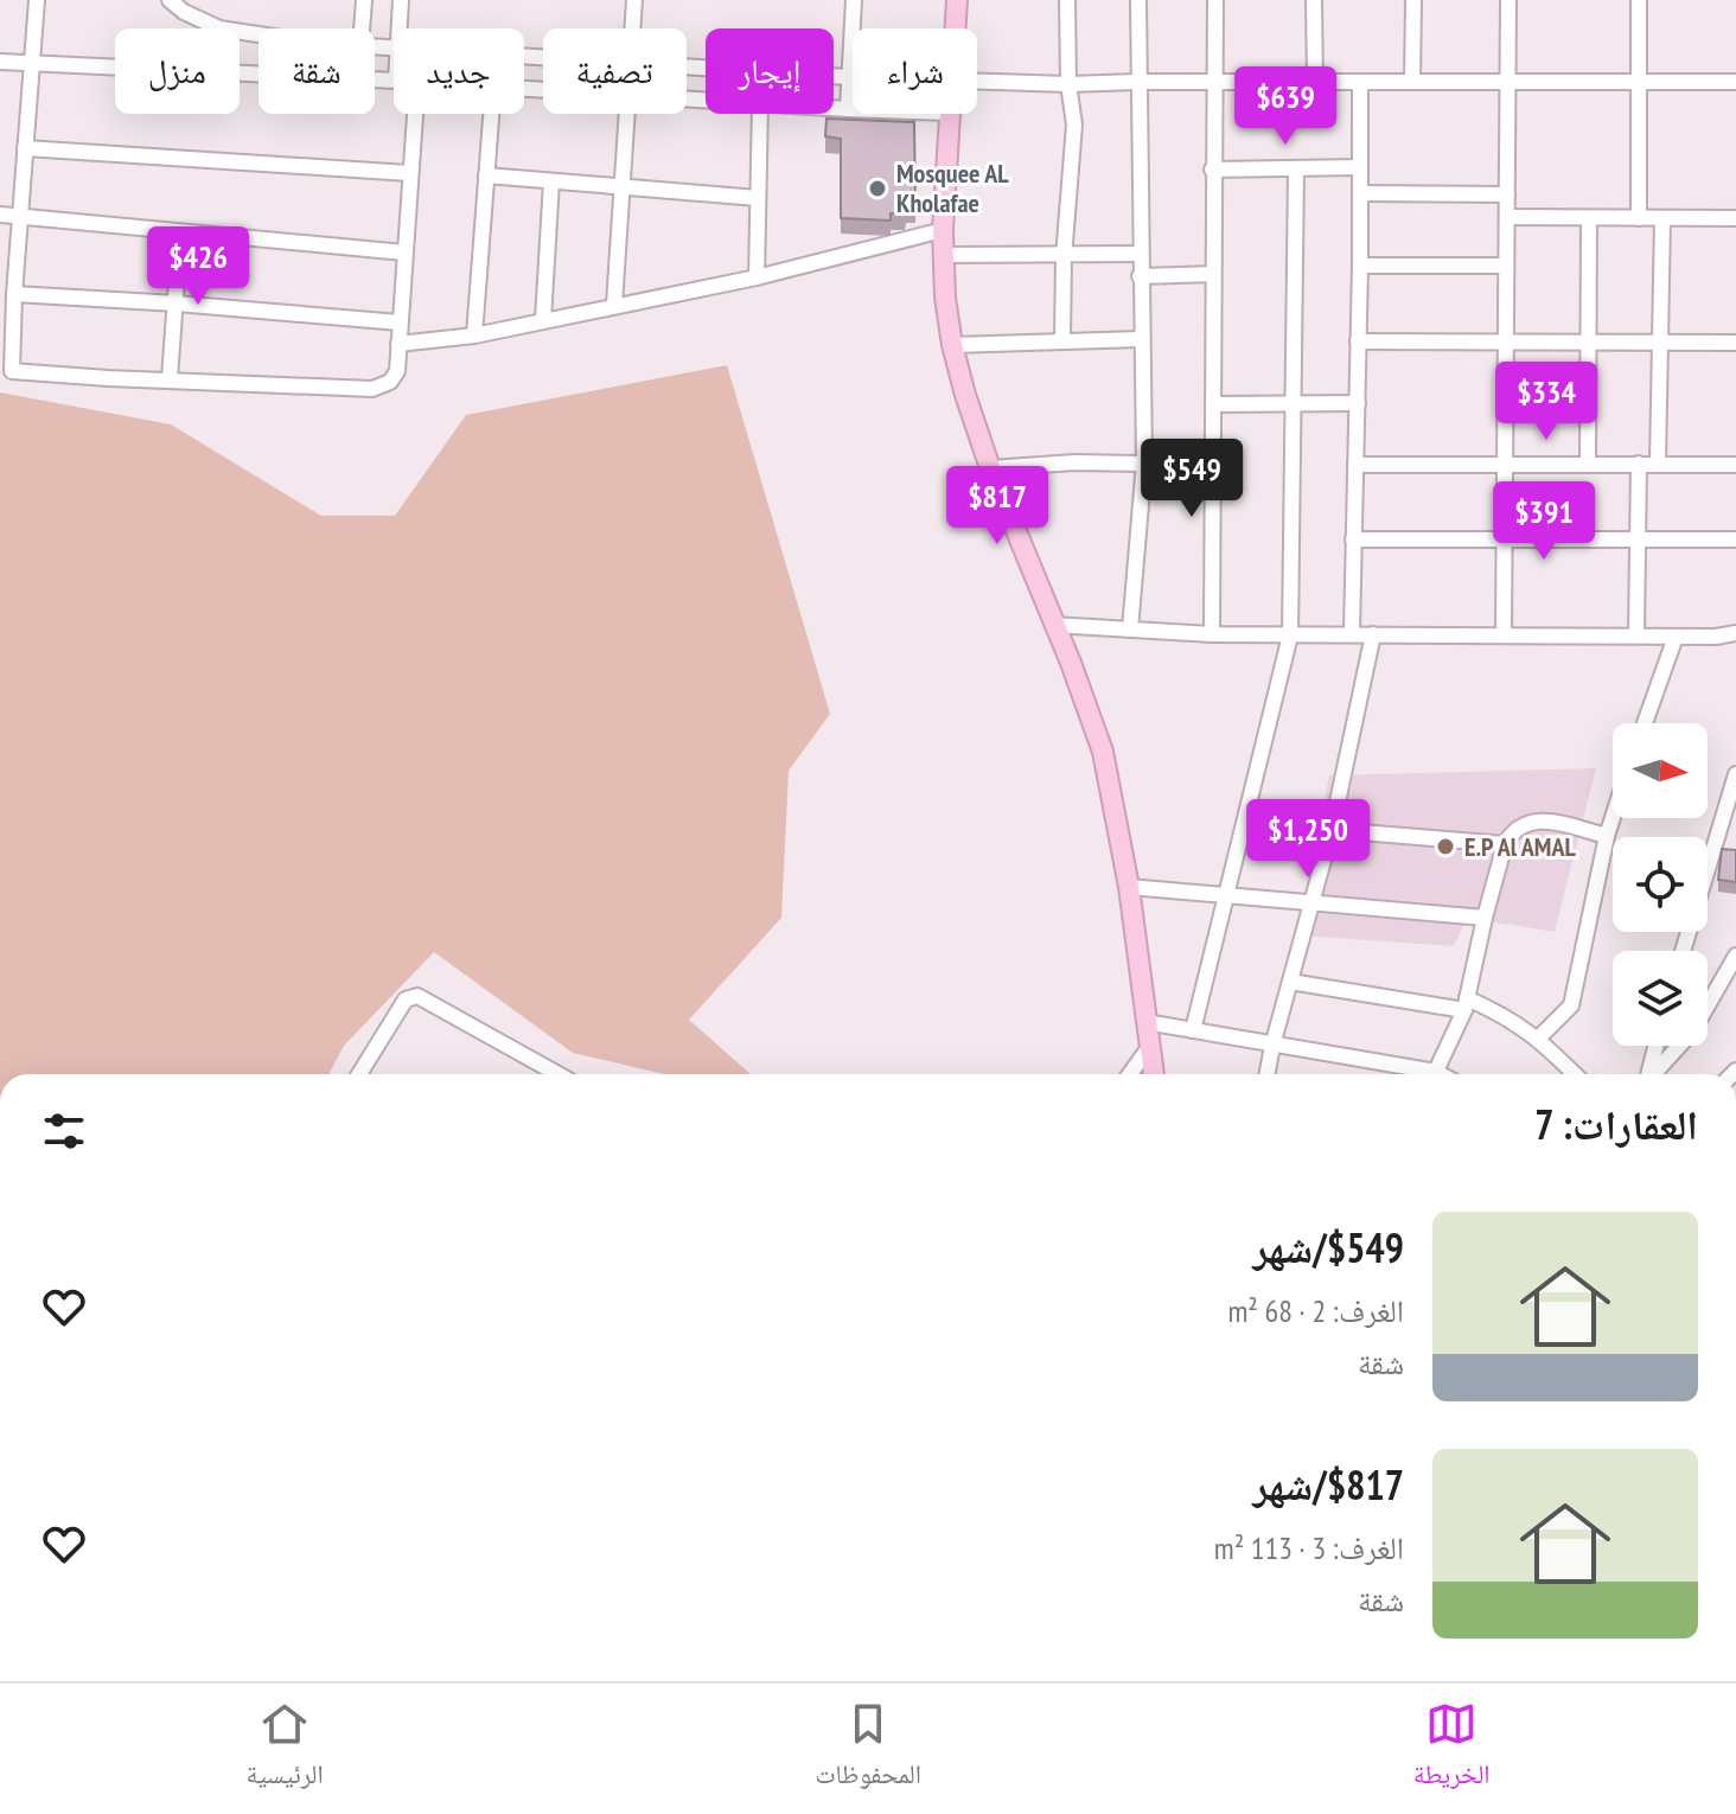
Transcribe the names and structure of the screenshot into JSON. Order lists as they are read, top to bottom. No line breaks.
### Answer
{"places":["Mosquee AL Kholafae","E.P Al AMAL"],"north":"right","page":{"chip":["شراء","إيجار","تصفية","جديد","شقة","منزل"],"price":["$639","$426","$334","$549","$817","$391","$1,250"],"heading":"العقارات: 7","list":[{"name":"$549/شهر","note":"الغرف: 2 · 68 m² · شقة"},{"name":"$817/شهر","note":"الغرف: 3 · 113 m² · شقة"}],"tabs":["الخريطة","المحفوظات","الرئيسية"]}}
